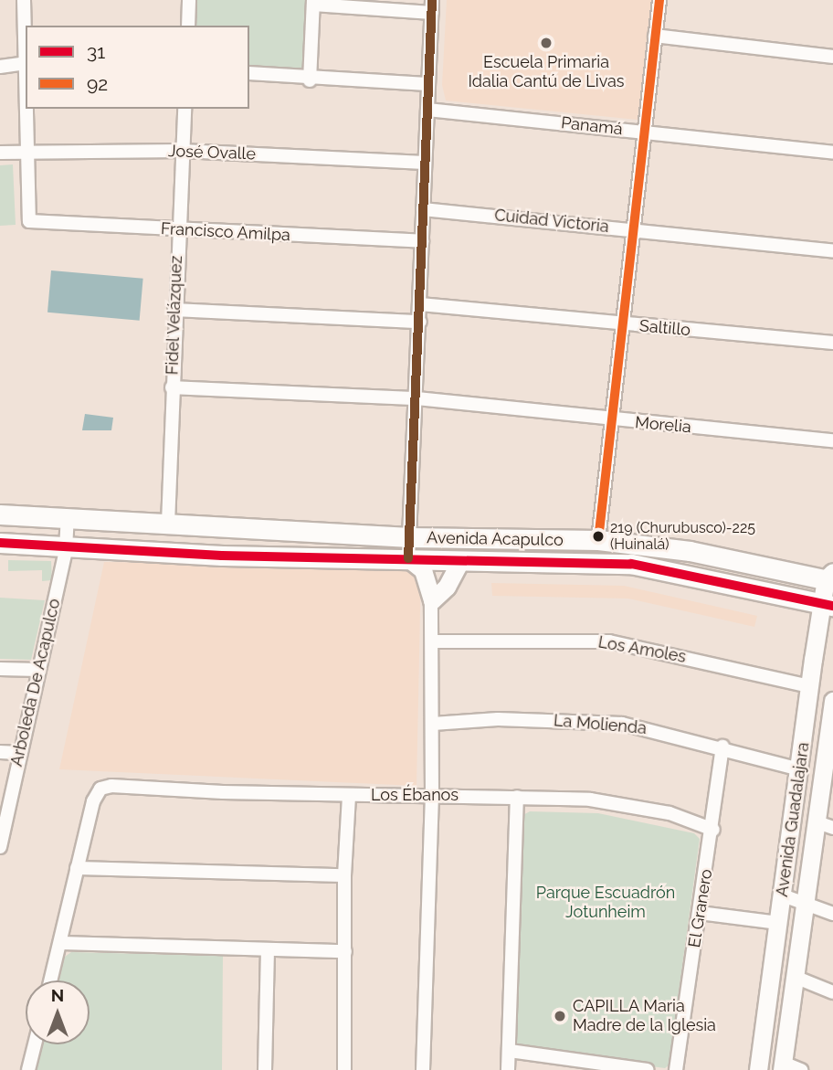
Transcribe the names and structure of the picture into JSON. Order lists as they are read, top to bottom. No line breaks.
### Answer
{"streets":{"main road":["Avenida Acapulco","Avenida Guadalajara"],"street":["Panamá","José Ovalle","Cuidad Victoria","Francisco Amilpa","Fidel Velázquez","Saltillo","Morelia","Los Amoles","Arboleda De Acapulco","La Molienda","Los Ébanos","El Granero"]},"crossings":[["José Ovalle","Francisco Amilpa"],["José Ovalle","Fidel Velázquez"],["Francisco Amilpa","Fidel Velázquez"],["Fidel Velázquez","Morelia"],["Fidel Velázquez","Avenida Acapulco"],["Avenida Acapulco","Arboleda De Acapulco"],["Avenida Acapulco","Avenida Guadalajara"],["Los Amoles","Avenida Guadalajara"],["La Molienda","Avenida Guadalajara"],["La Molienda","El Granero"],["Los Ébanos","El Granero"]],"parks":["Parque Escuadrón Jotunheim"],"places":["Escuela Primaria Idalia Cantú de Livas","219 (Churubusco)-225 (Huinalá)","CAPILLA Maria Madre de la Iglesia"],"lines":["transit line 92","transit line 31"],"legend":["31","92"],"north":"top"}
